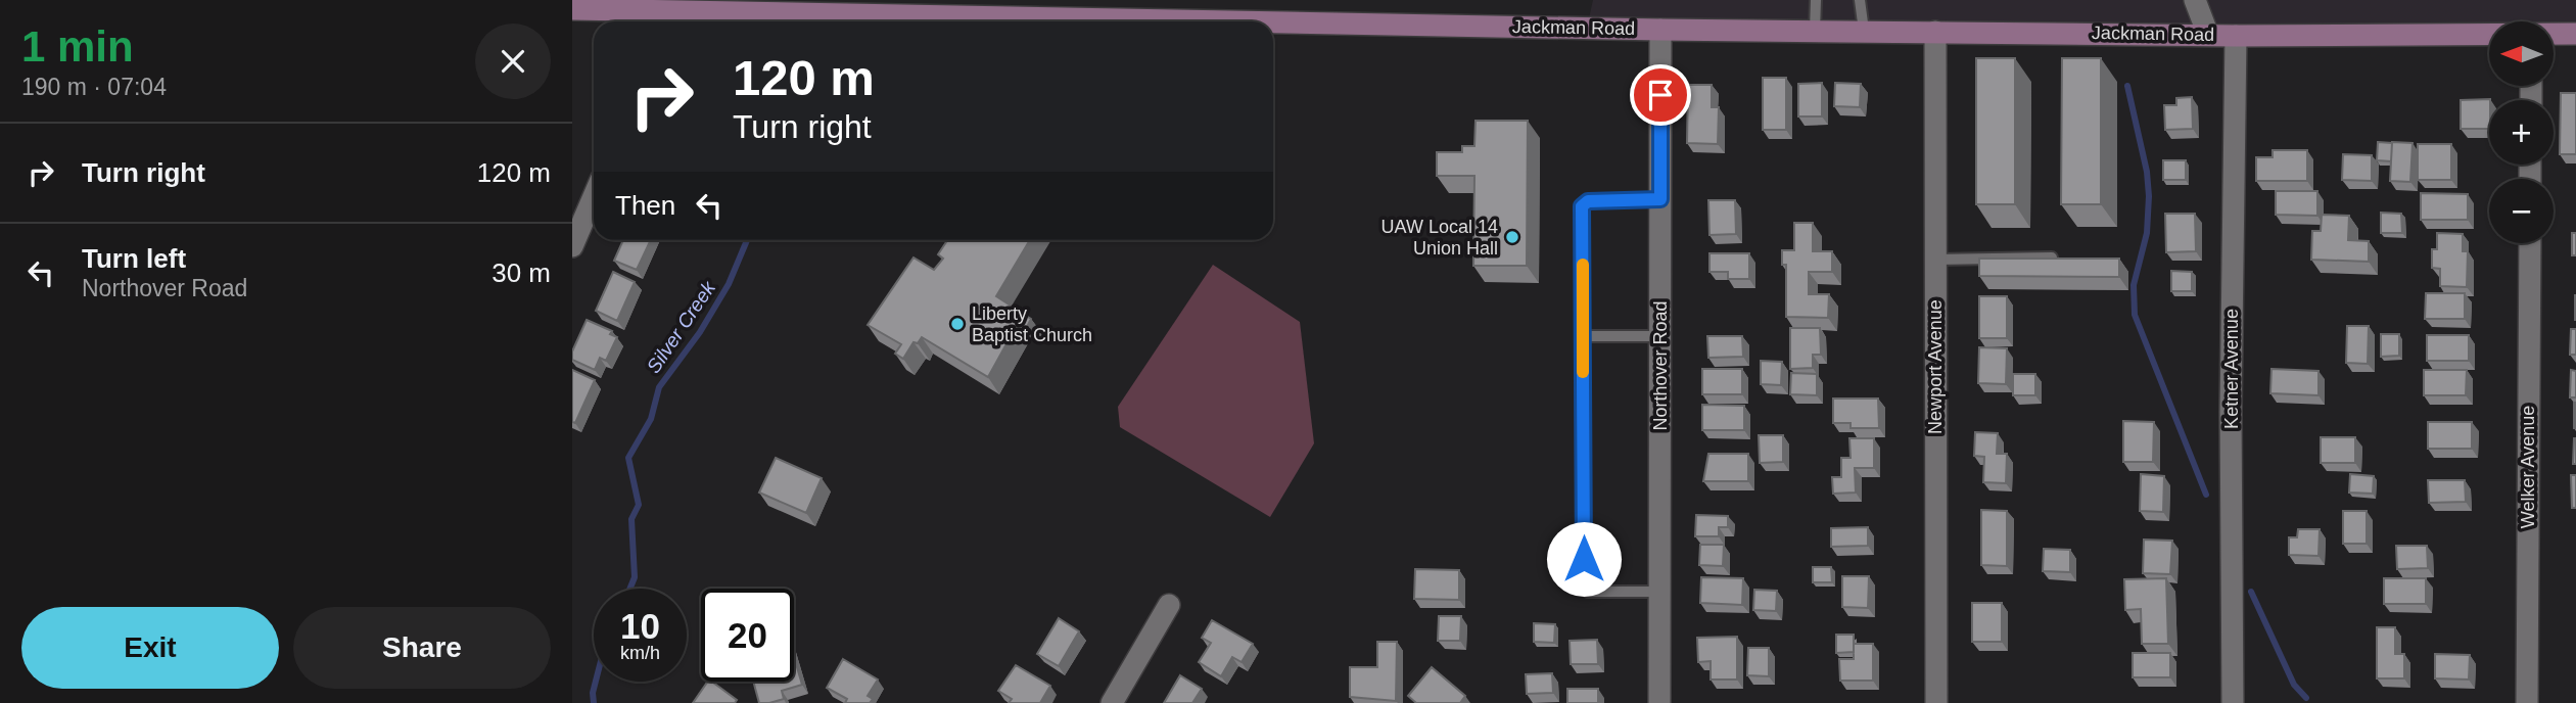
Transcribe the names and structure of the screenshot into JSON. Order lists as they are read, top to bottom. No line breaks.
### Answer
{"streets":{"main road":["Jackman Road"],"street":["Northover Road","Newport Avenue","Ketner Avenue","Welker Avenue"]},"crossings":[["Jackman Road","Northover Road"],["Jackman Road","Newport Avenue"],["Jackman Road","Ketner Avenue"]],"water":["Silver Creek"],"places":["UAW Local 14 Union Hall","Liberty Baptist Church"],"north":"left","page":{"heading":["1 min","190 m · 07:04"],"map_buttons":["+","−"],"turn":["120 m","Turn right"],"list":[{"name":"Turn right","value":"120 m"},{"name":"Turn left","note":"Northover Road","value":"30 m"}],"then":"Then","speed":"10 km/h","limit":"20","buttons":["Exit","Share"]}}
